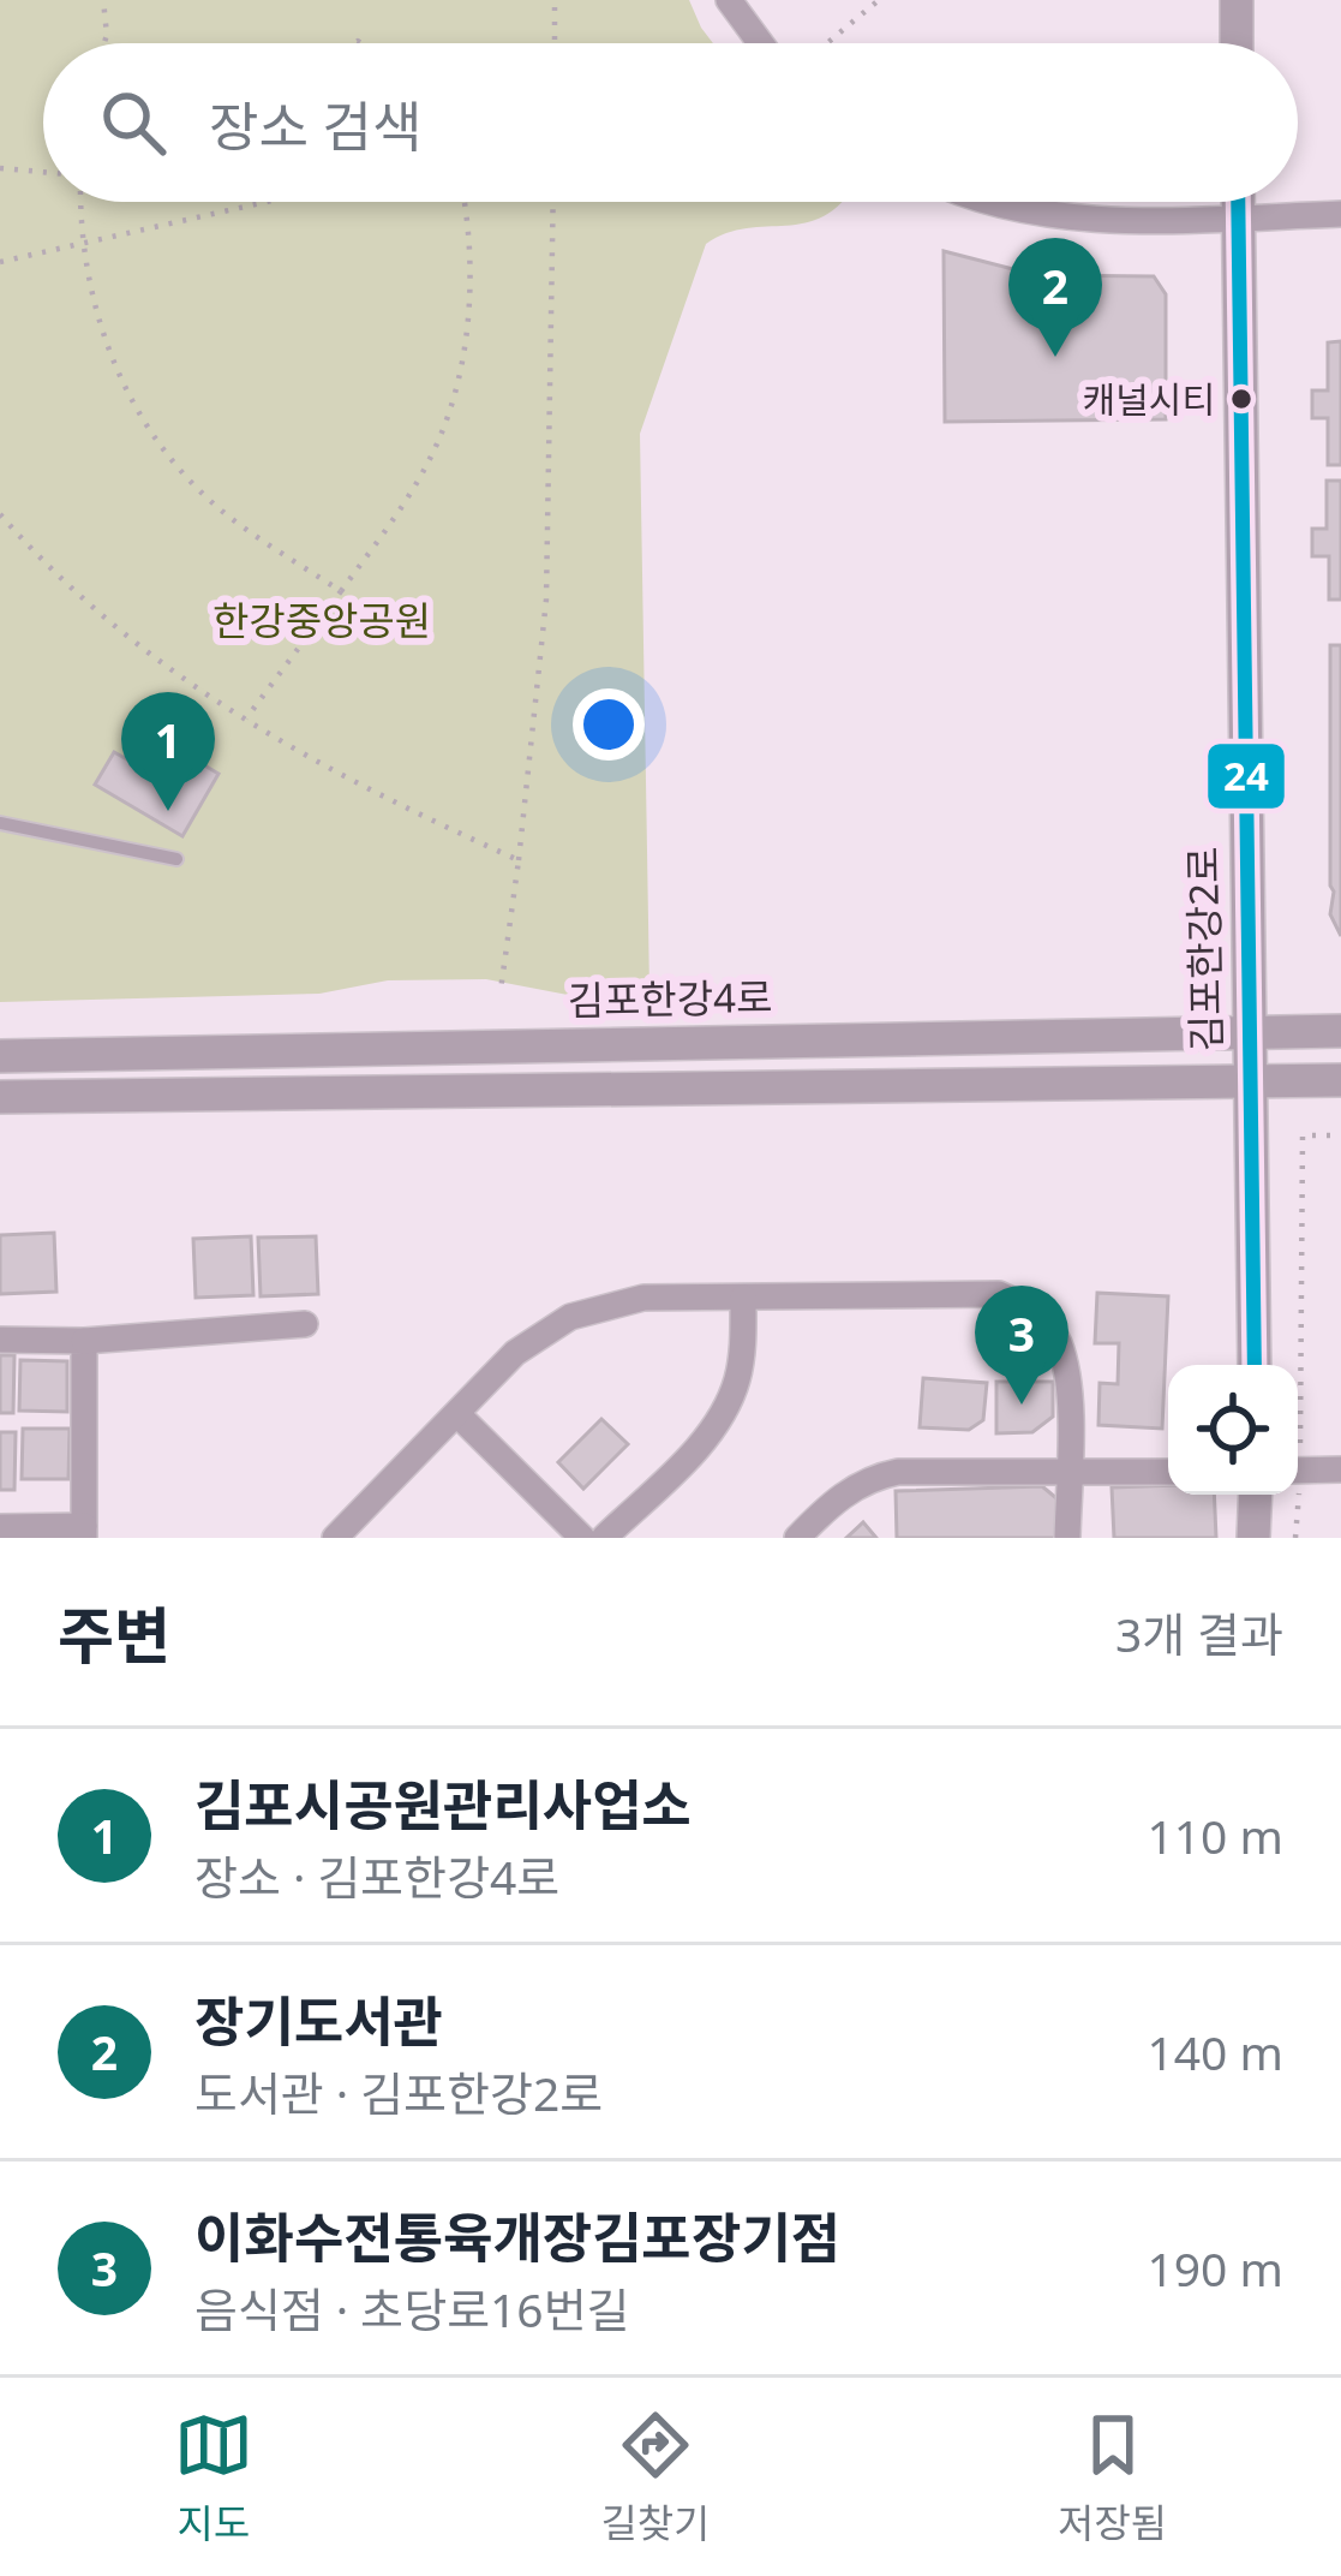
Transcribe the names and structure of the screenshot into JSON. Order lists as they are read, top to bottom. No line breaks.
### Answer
{"streets":{"street":["김포한강2로","김포한강4로"]},"crossings":[["김포한강2로","김포한강4로"]],"parks":["한강중앙공원"],"places":["캐널시티"],"lines":["transit line 24"],"page":{"search":"장소 검색","pins":["2","1","3"],"heading":["주변","3개 결과"],"list":[{"mark":"1","name":"김포시공원관리사업소","note":"장소 · 김포한강4로","value":"110 m"},{"mark":"2","name":"장기도서관","note":"도서관 · 김포한강2로","value":"140 m"},{"mark":"3","name":"이화수전통육개장김포장기점","note":"음식점 · 초당로16번길","value":"190 m"}],"nav":["지도","길찾기","저장됨"]}}
